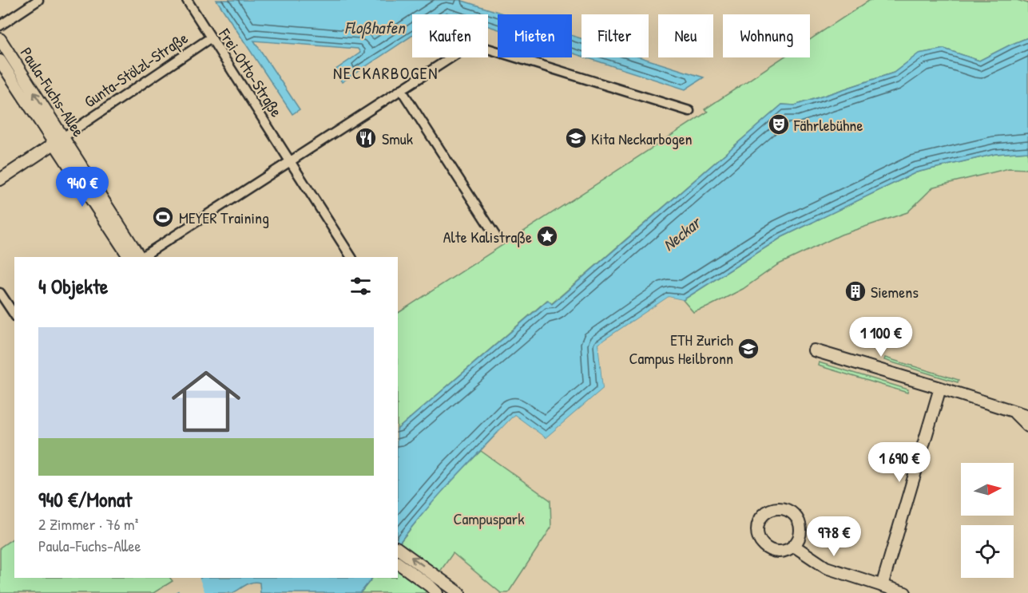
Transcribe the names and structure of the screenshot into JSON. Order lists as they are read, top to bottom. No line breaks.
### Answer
{"streets":{"street":["Gunta-Stölzl-Straße","Frei-Otto-Straße","Paula-Fuchs-Allee"]},"crossings":[["Gunta-Stölzl-Straße","Frei-Otto-Straße"],["Gunta-Stölzl-Straße","Paula-Fuchs-Allee"]],"districts":["NECKARBOGEN"],"water":["Floßhafen","Neckar"],"parks":["Campuspark"],"places":{"theatre":["Fährlebühne"],"restaurant":["Smuk"],"school or university":["Kita Neckarbogen","ETH Zurich Campus Heilbronn"],"sports":["MEYER Training"],"place":["Alte Kalistraße"],"building":["Siemens"]},"north":"right","page":{"chip":["Kaufen","Mieten","Filter","Neu","Wohnung"],"price":["940 €","1 100 €","1 690 €","978 €"],"heading":"4 Objekte","list":[{"name":"940 €/Monat","note":"2 Zimmer · 76 m² · Paula-Fuchs-Allee"}]}}
